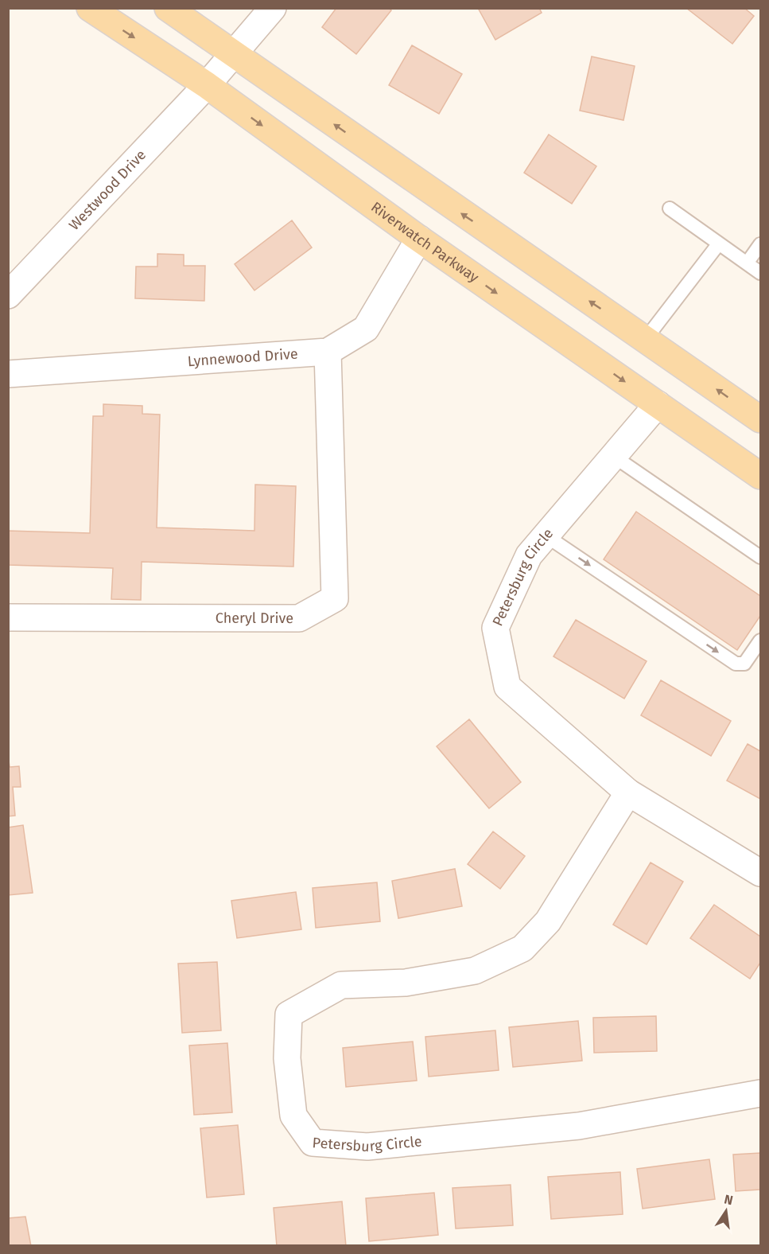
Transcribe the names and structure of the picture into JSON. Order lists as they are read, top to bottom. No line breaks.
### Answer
{"streets":{"main road":["Riverwatch Parkway"],"street":["Westwood Drive","Lynnewood Drive","Petersburg Circle","Cheryl Drive"]},"crossings":[["Westwood Drive","Riverwatch Parkway"],["Riverwatch Parkway","Lynnewood Drive"],["Riverwatch Parkway","Petersburg Circle"],["Lynnewood Drive","Cheryl Drive"]],"north":"top"}
